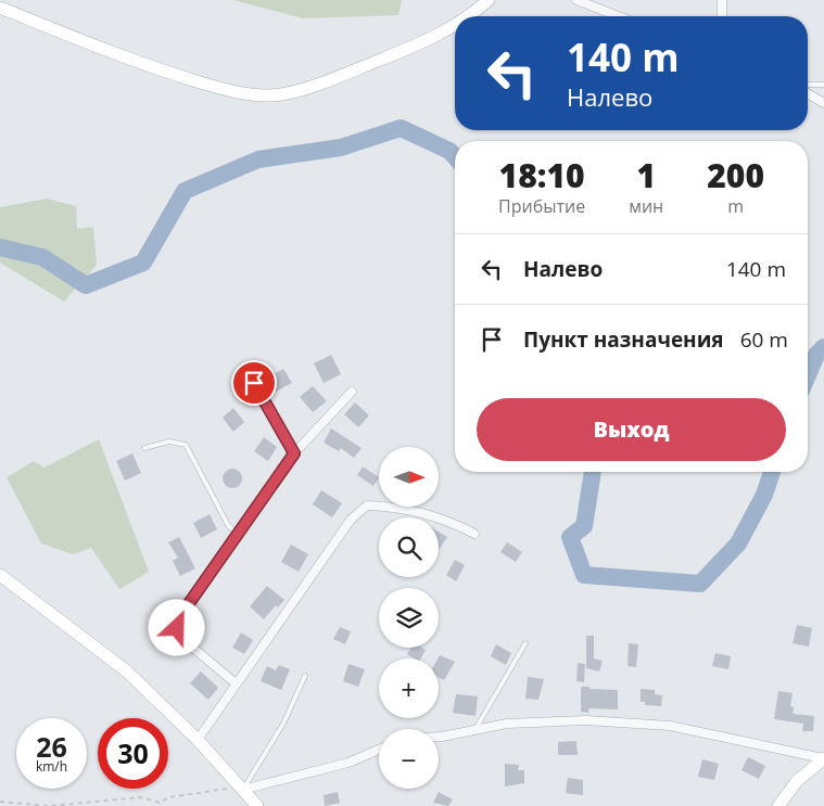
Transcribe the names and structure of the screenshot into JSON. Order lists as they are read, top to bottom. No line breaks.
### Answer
{"north":"right","page":{"turn":["140 m","Налево"],"eta":["18:10","Прибытие","1","мин","200","m"],"list":[{"name":"Налево","value":"140 m"},{"name":"Пункт назначения","value":"60 m"}],"buttons":"Выход","map_buttons":["+","−"],"speed":"26 km/h","limit":"30"}}
